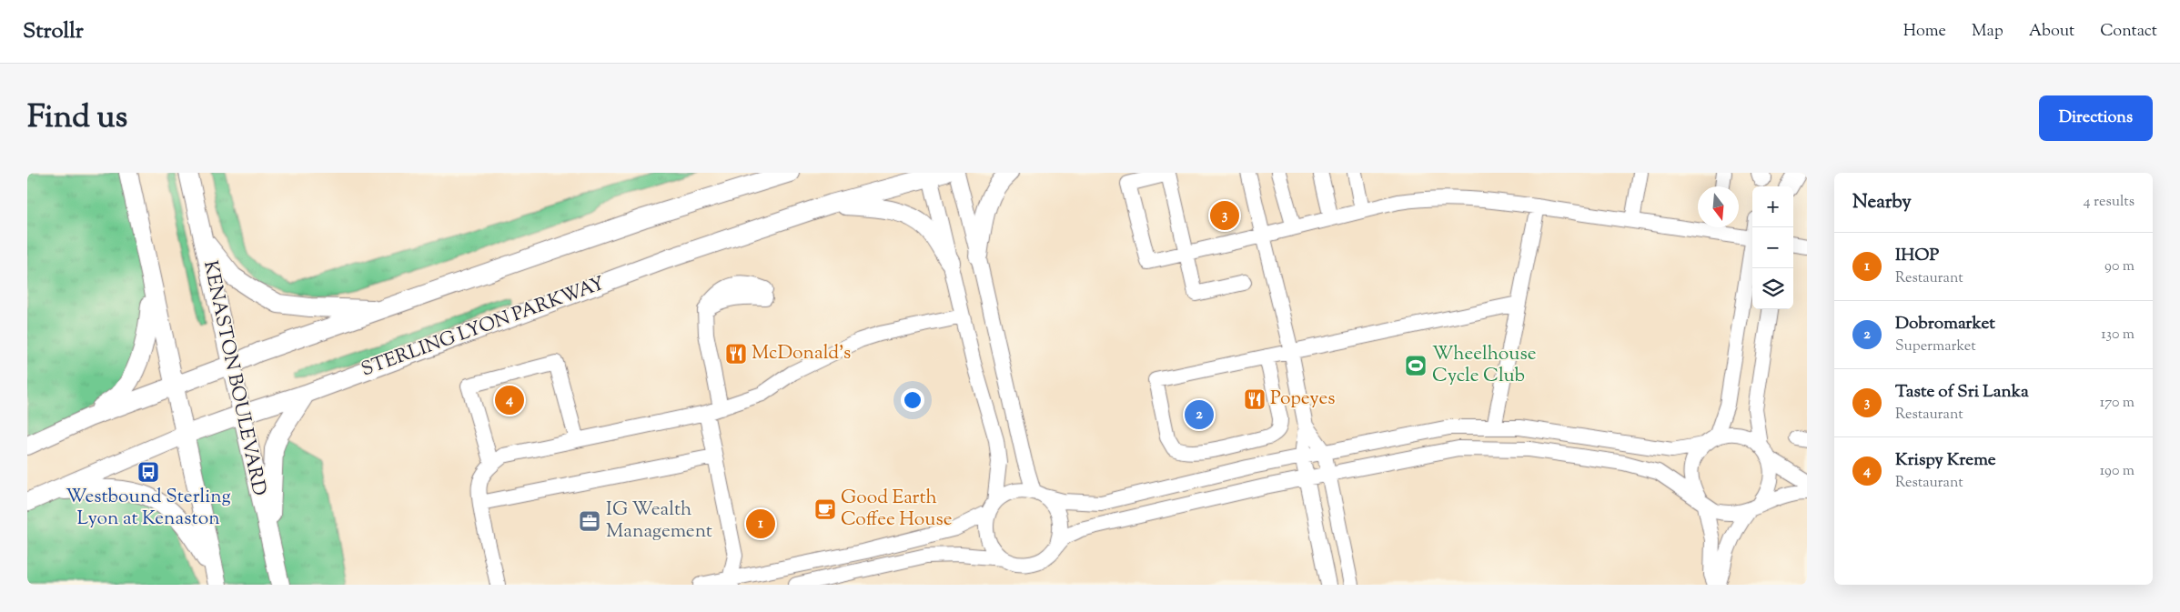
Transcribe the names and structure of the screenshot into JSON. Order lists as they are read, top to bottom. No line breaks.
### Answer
{"streets":{"main road":["STERLING LYON PARKWAY","KENASTON BOULEVARD"]},"crossings":[["STERLING LYON PARKWAY","KENASTON BOULEVARD"]],"places":{"restaurant":["McDonald's","Popeyes"],"sports":["Wheelhouse Cycle Club"],"bus stop":["Westbound Sterling Lyon at Kenaston"],"cafe":["Good Earth Coffee House"],"office":["IG Wealth Management"]},"north":"bottom","page":{"header":"Strollr","nav":["Home","Map","About","Contact"],"title":"Find us","buttons":"Directions","heading":["Nearby","4 results"],"map_buttons":["+","−"],"pins":["3","4","2","1"],"list":[{"mark":"1","name":"IHOP","note":"Restaurant","value":"90 m"},{"mark":"2","name":"Dobromarket","note":"Supermarket","value":"130 m"},{"mark":"3","name":"Taste of Sri Lanka","note":"Restaurant","value":"170 m"},{"mark":"4","name":"Krispy Kreme","note":"Restaurant","value":"190 m"}]}}
